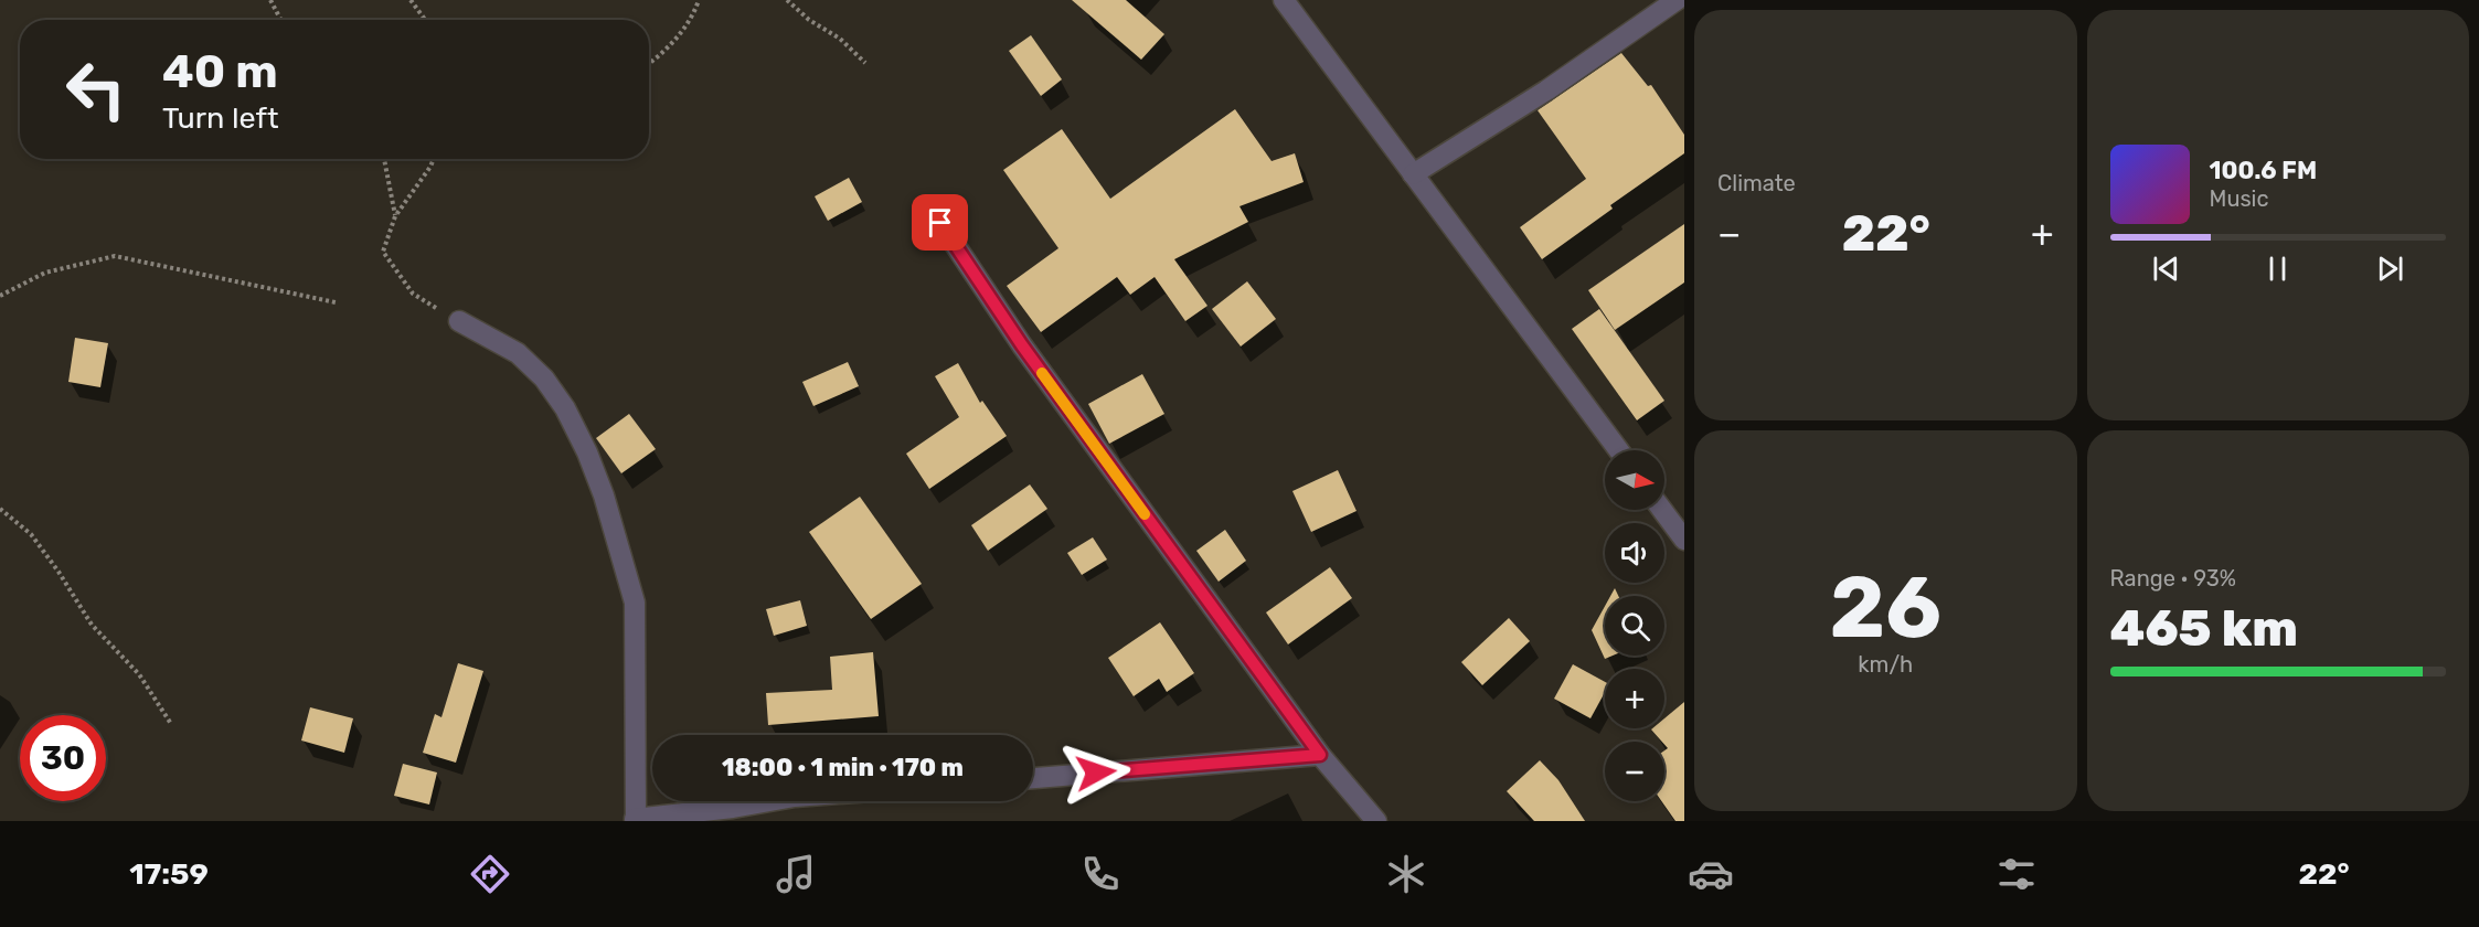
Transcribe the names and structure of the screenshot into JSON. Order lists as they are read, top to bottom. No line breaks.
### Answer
{"north":"right","page":{"tile":["Climate",["26","km/h"],["Range · 93%","465 km"]],"turn":["40 m","Turn left"],"song":["100.6 FM","Music"],"heat":["−","22°","+"],"map_buttons":["+","−"],"limit":"30","trip":"18:00 · 1 min · 170 m","tabs":["17:59","22°"]}}
